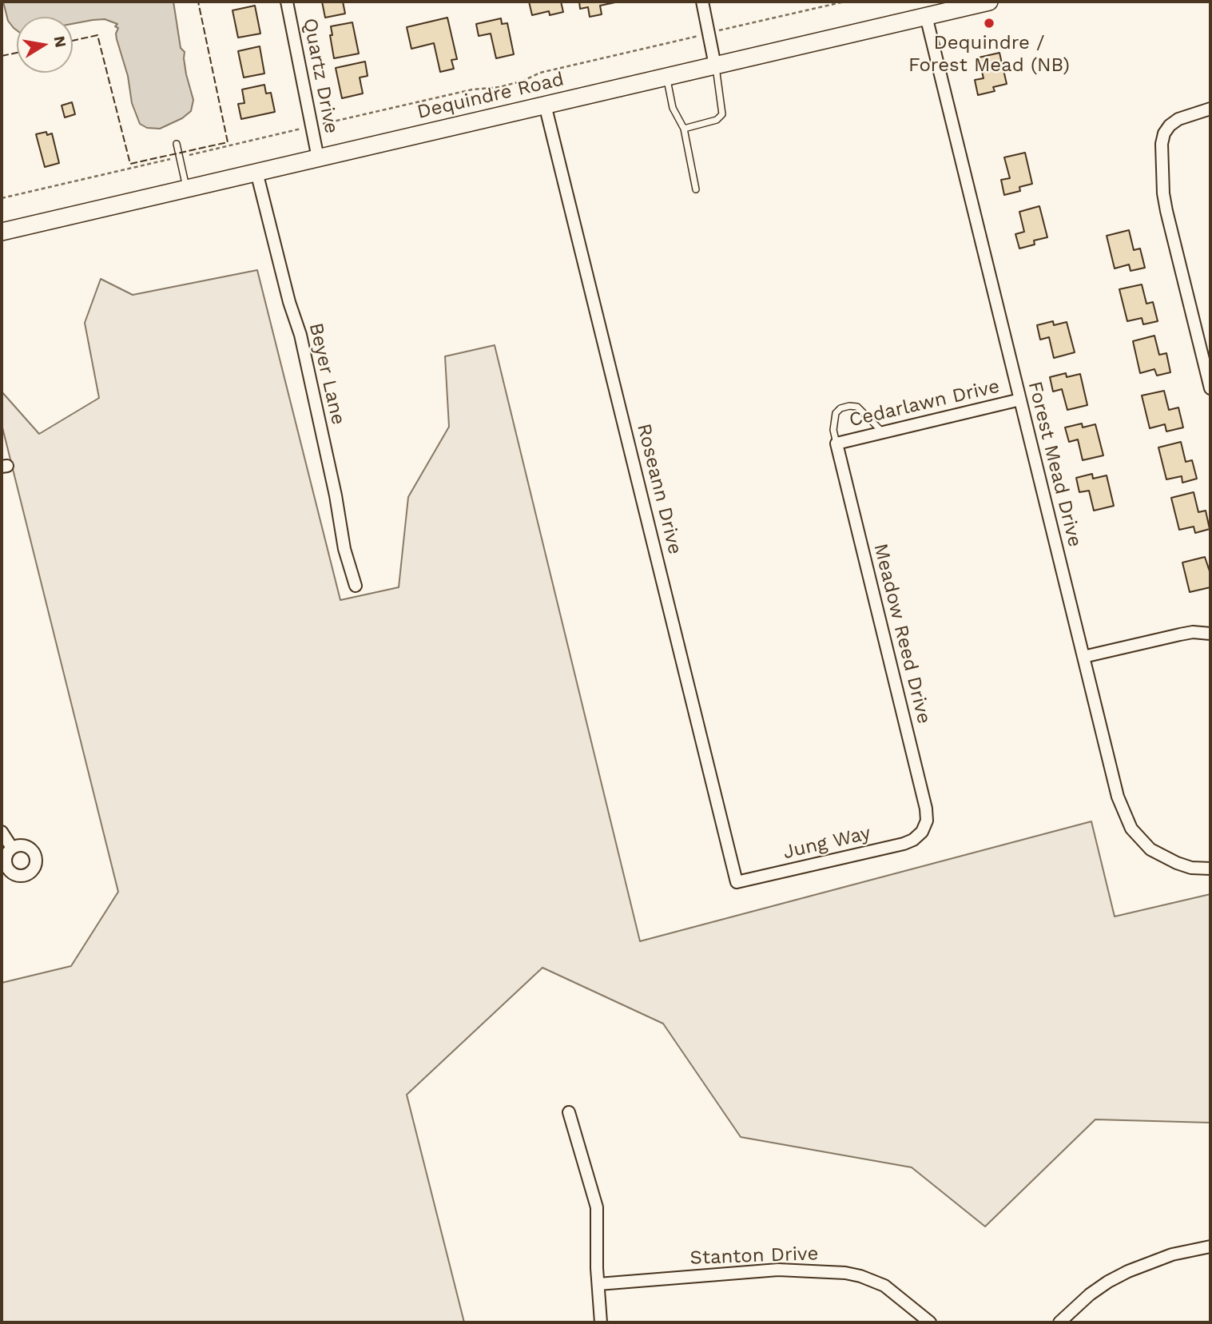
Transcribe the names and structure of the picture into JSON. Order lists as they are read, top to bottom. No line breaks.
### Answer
{"streets":{"main road":["Dequindre Road"],"street":["Quartz Drive","Beyer Lane","Cedarlawn Drive","Forest Mead Drive","Roseann Drive","Meadow Reed Drive","Jung Way","Stanton Drive"]},"crossings":[["Quartz Drive","Dequindre Road"],["Dequindre Road","Beyer Lane"],["Dequindre Road","Forest Mead Drive"],["Dequindre Road","Roseann Drive"],["Cedarlawn Drive","Forest Mead Drive"],["Cedarlawn Drive","Meadow Reed Drive"],["Roseann Drive","Jung Way"],["Meadow Reed Drive","Jung Way"]],"places":["Dequindre / Forest Mead (NB)"],"north":"right"}
